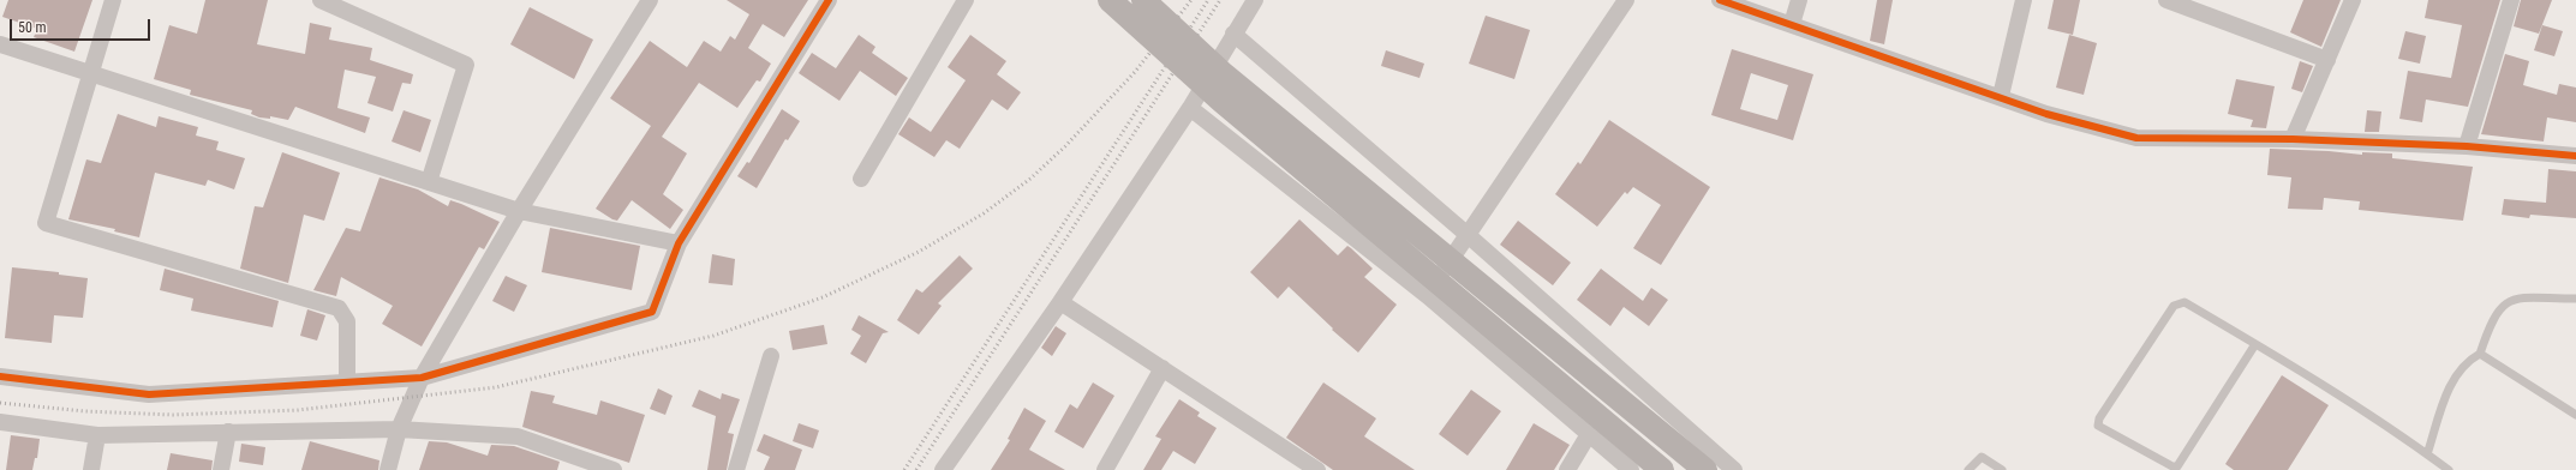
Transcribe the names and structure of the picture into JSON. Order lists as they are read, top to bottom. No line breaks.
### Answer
{"scale_bar":"50 m"}
